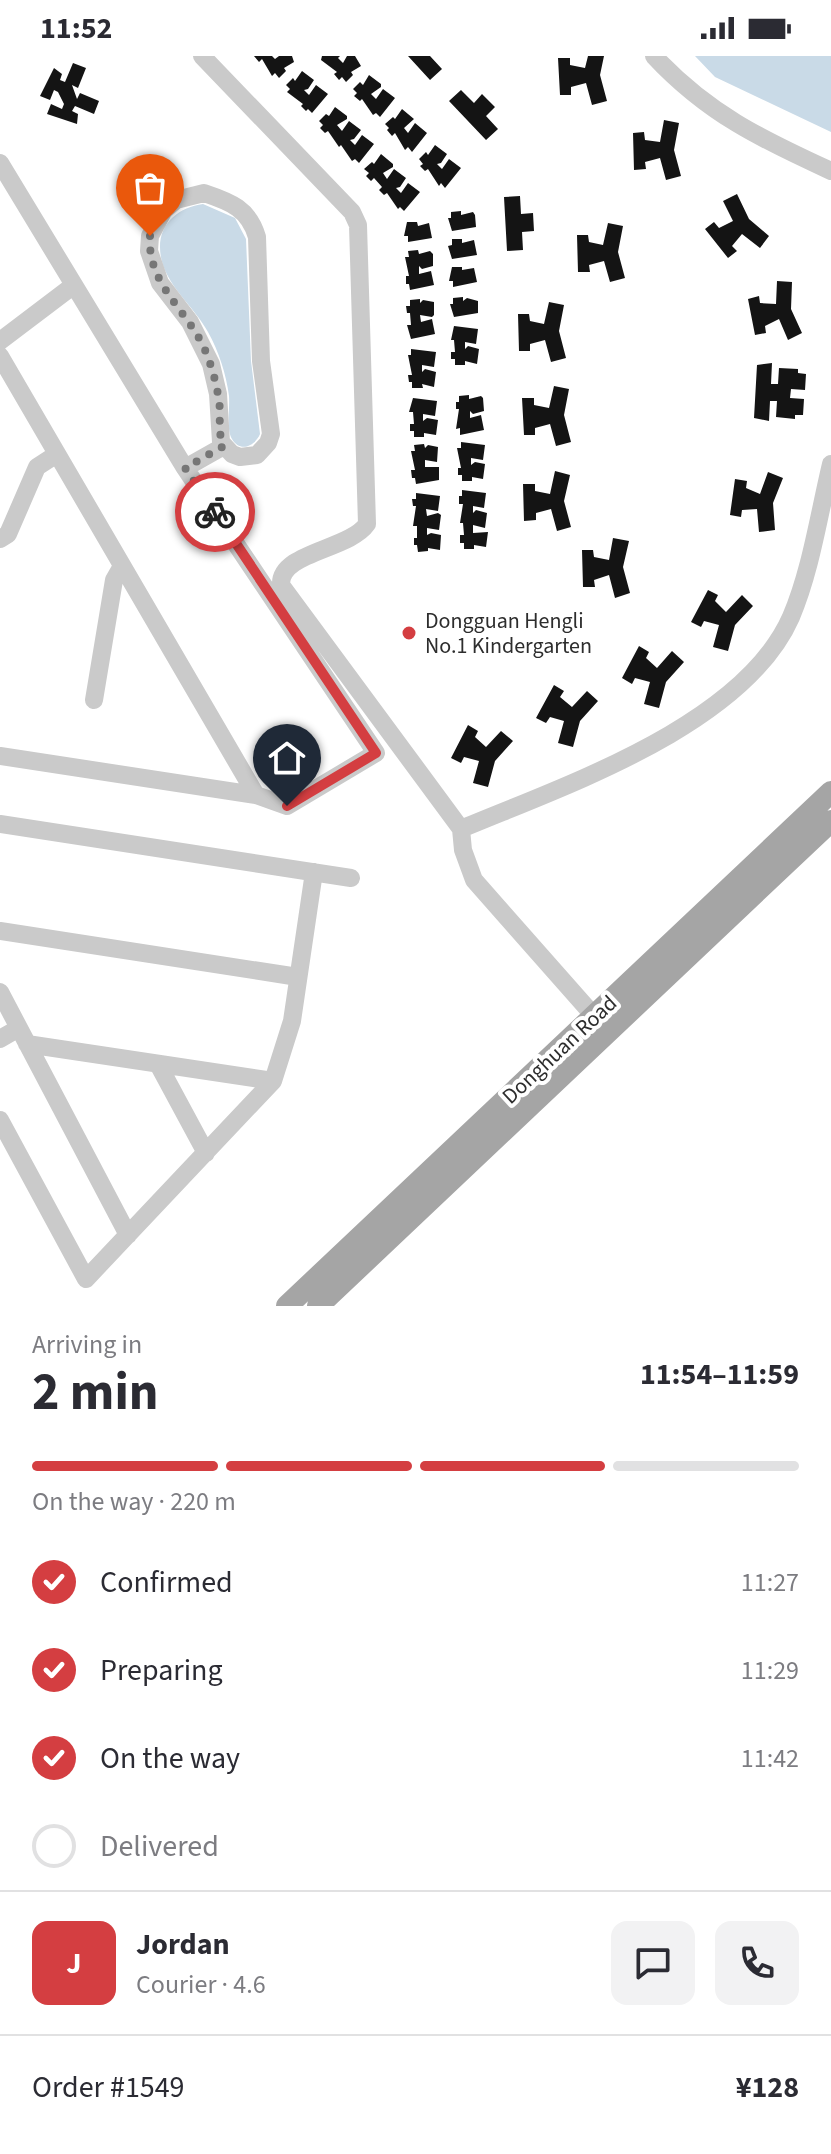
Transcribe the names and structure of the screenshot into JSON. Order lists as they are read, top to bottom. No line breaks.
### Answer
{"streets":{"main road":["Donghuan Road"]},"places":["Dongguan Hengli No.1 Kindergarten"],"page":{"status":"11:52","heading":["2 min","Arriving in","11:54–11:59"],"panel":["Jordan","Courier · 4.6","Order #1549","¥128"],"bar":"On the way · 220 m","list":[["Confirmed","11:27"],["Preparing","11:29"],["On the way","11:42"],"Delivered"],"round":"J"}}
